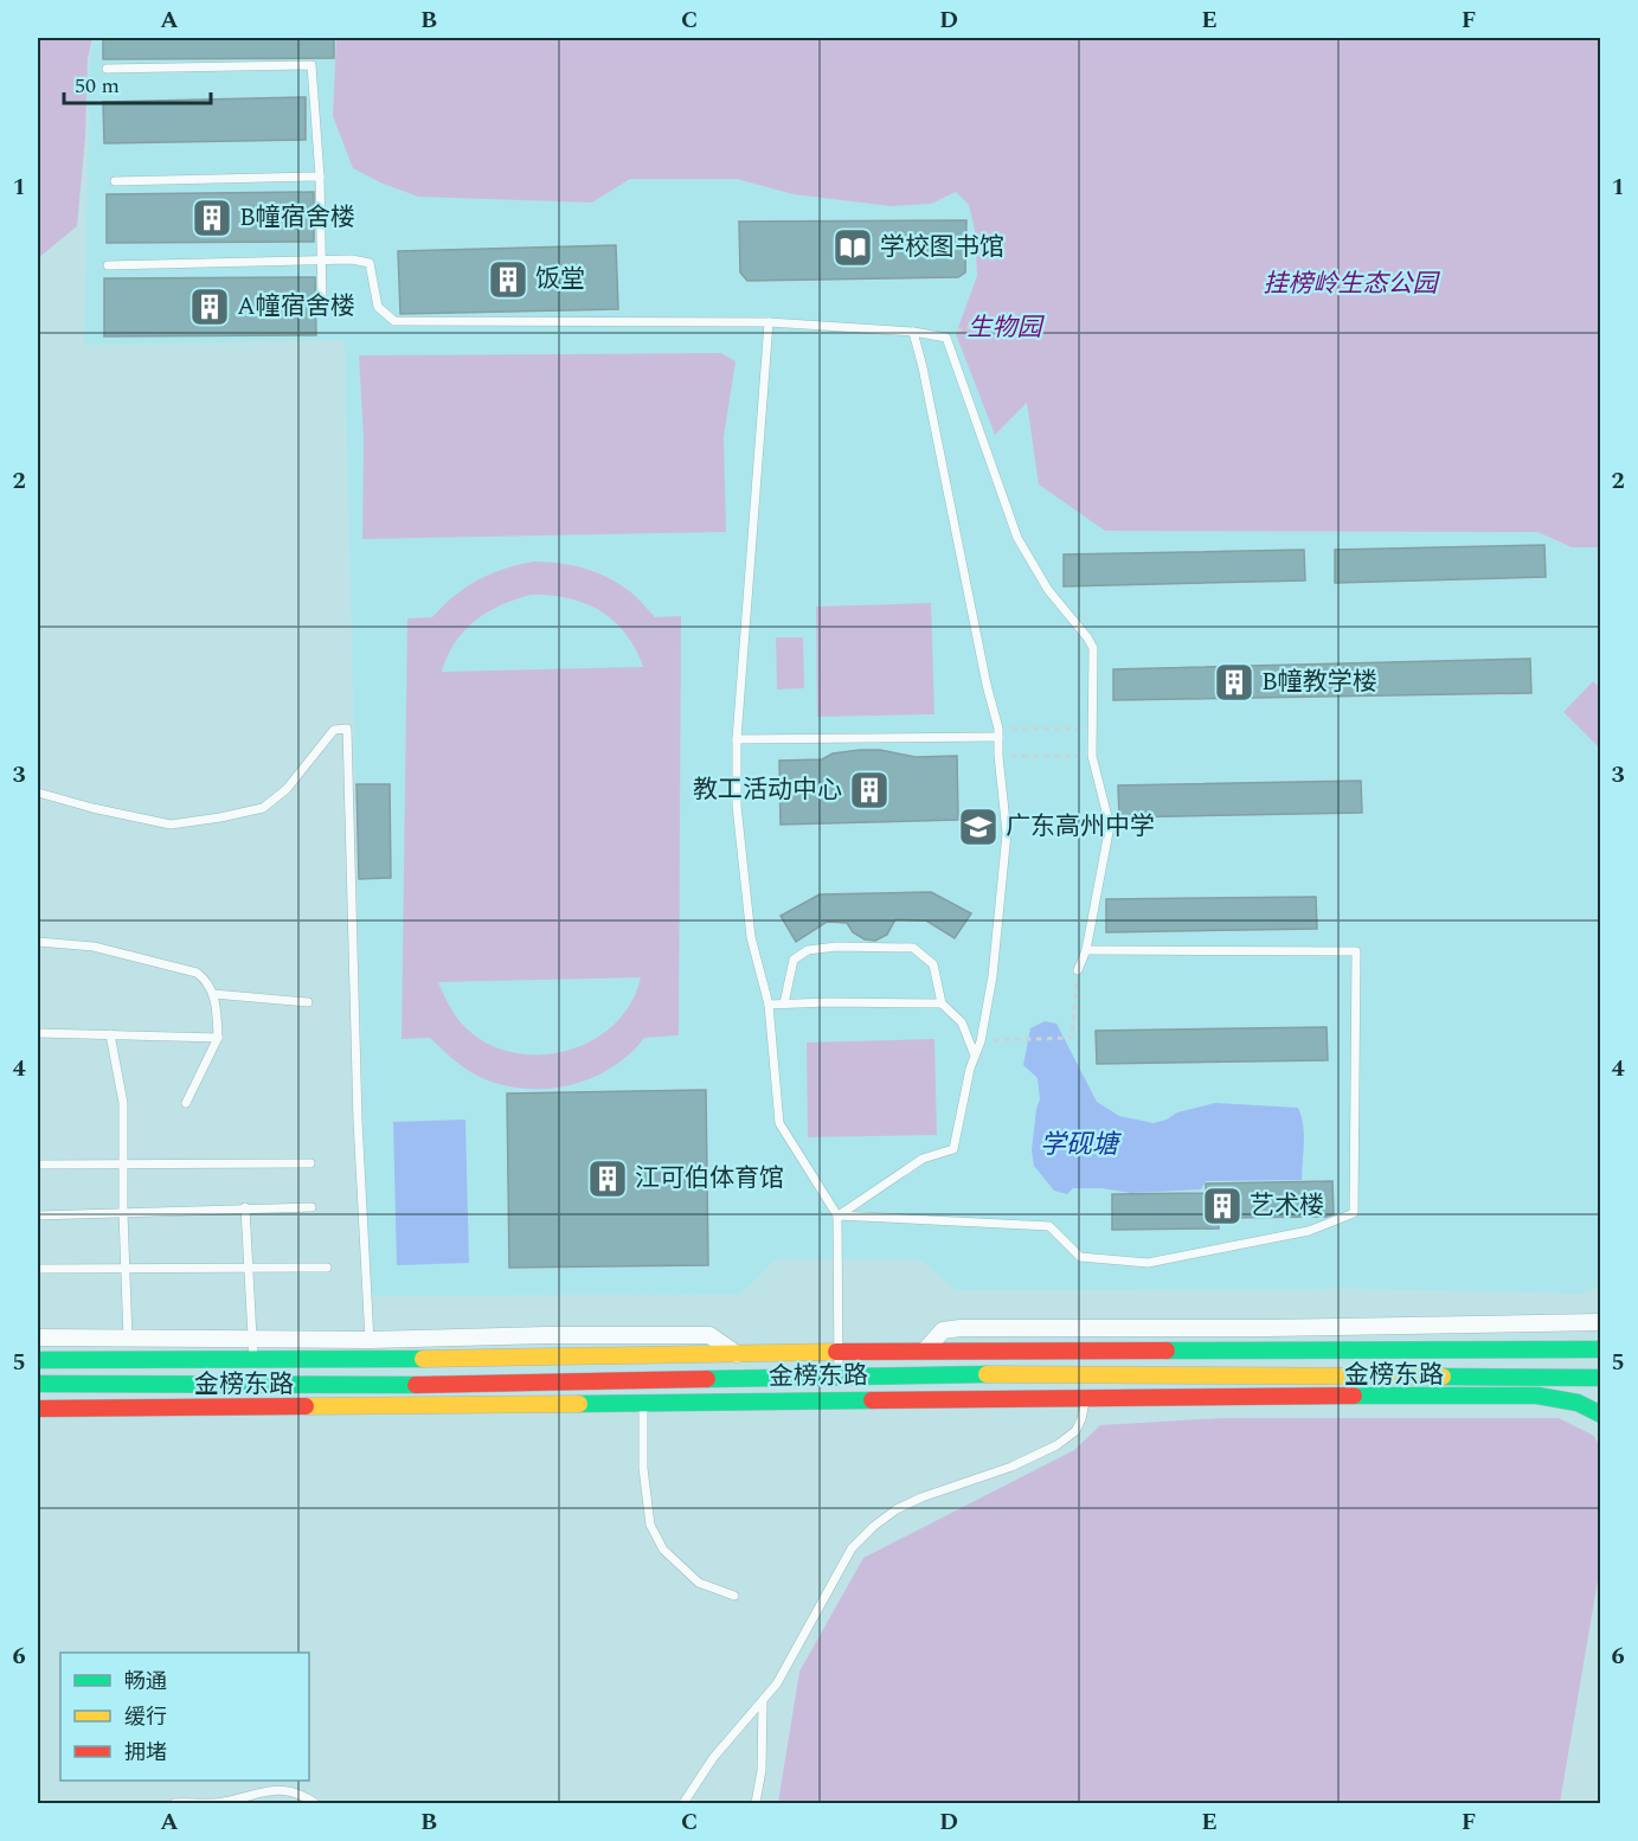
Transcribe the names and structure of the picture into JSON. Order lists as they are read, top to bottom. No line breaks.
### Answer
{"streets":{"street":["金榜东路"]},"water":["学砚塘"],"parks":["挂榜岭生态公园","生物园"],"places":{"building":["B幢宿舍楼","饭堂","A幢宿舍楼","B幢教学楼","教工活动中心","江可伯体育馆","艺术楼"],"library":["学校图书馆"],"school or university":["广东高州中学"]},"legend":["畅通","缓行","拥堵"],"scale_bar":"50 m","grid":{"columns":["A","B","C","D","E","F"],"rows":["1","2","3","4","5","6"]}}
